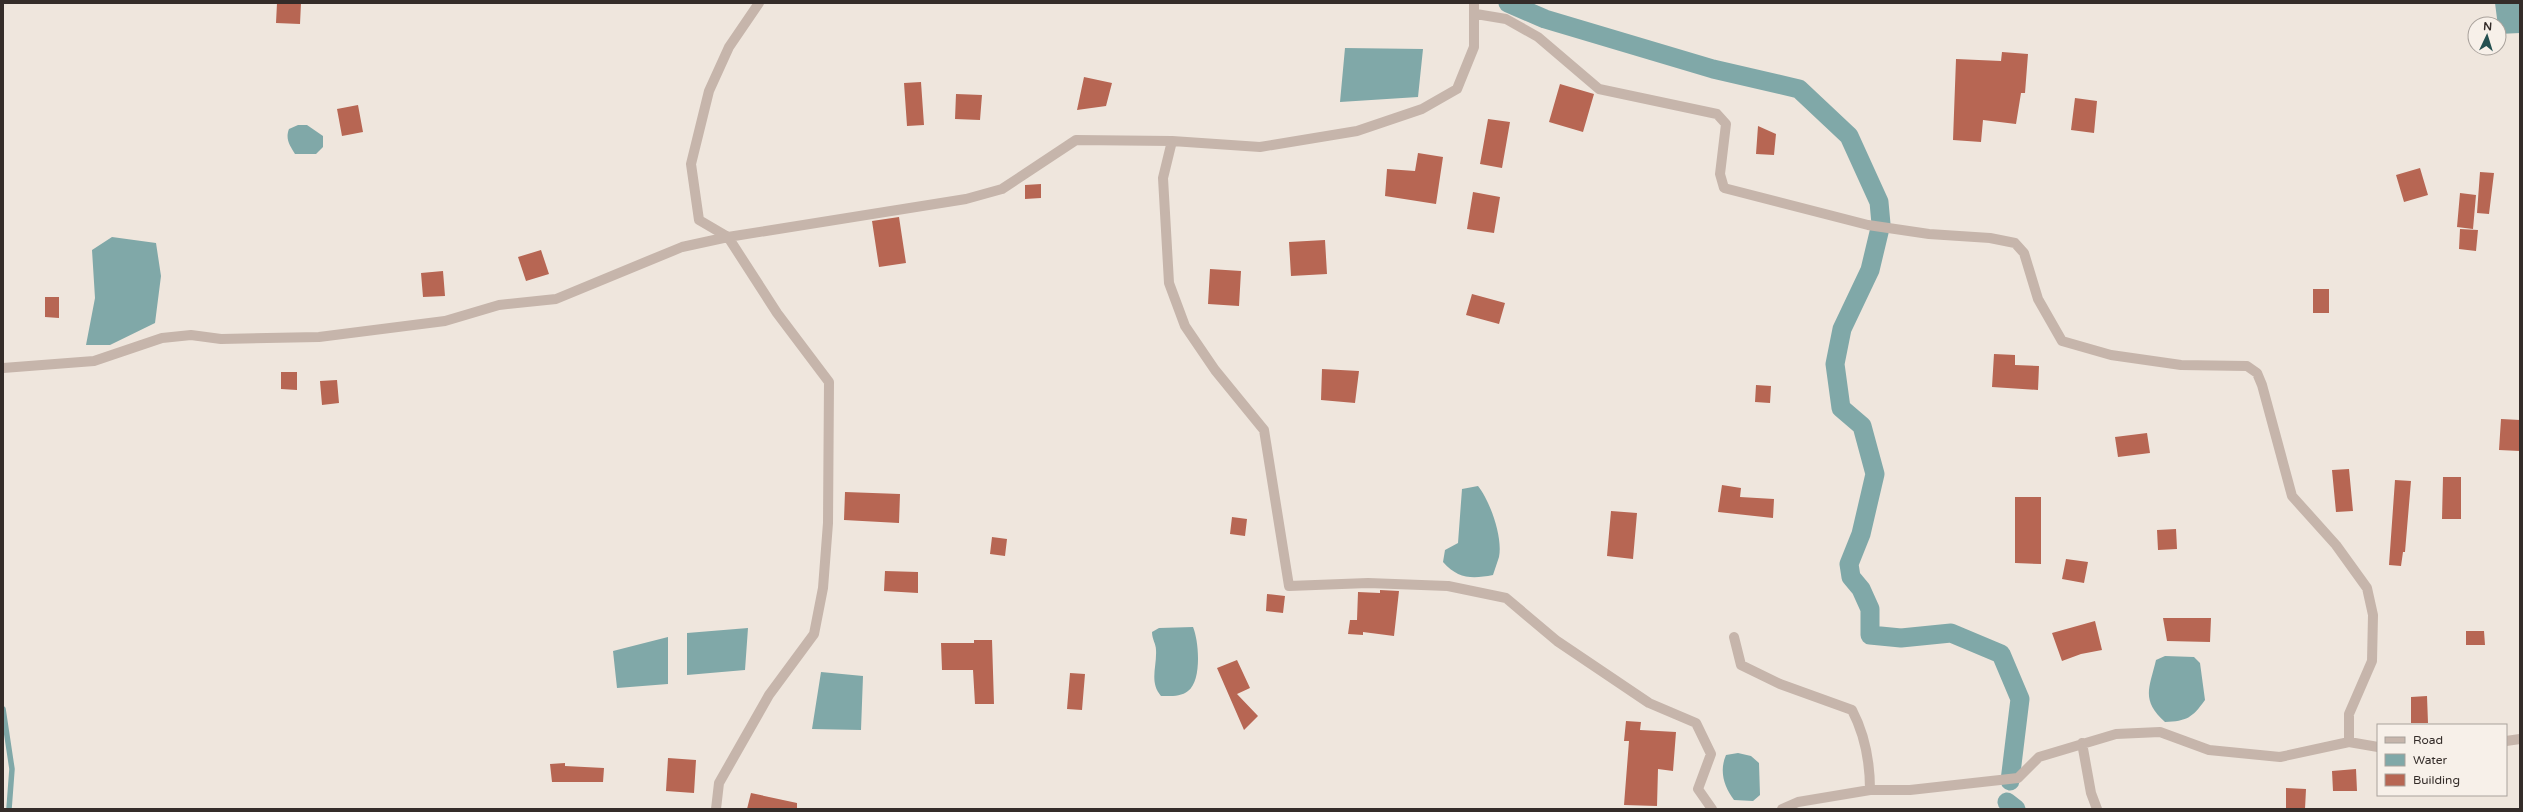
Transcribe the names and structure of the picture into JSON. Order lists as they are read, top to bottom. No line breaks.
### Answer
{"legend":["Road","Water","Building"],"north":"top"}
